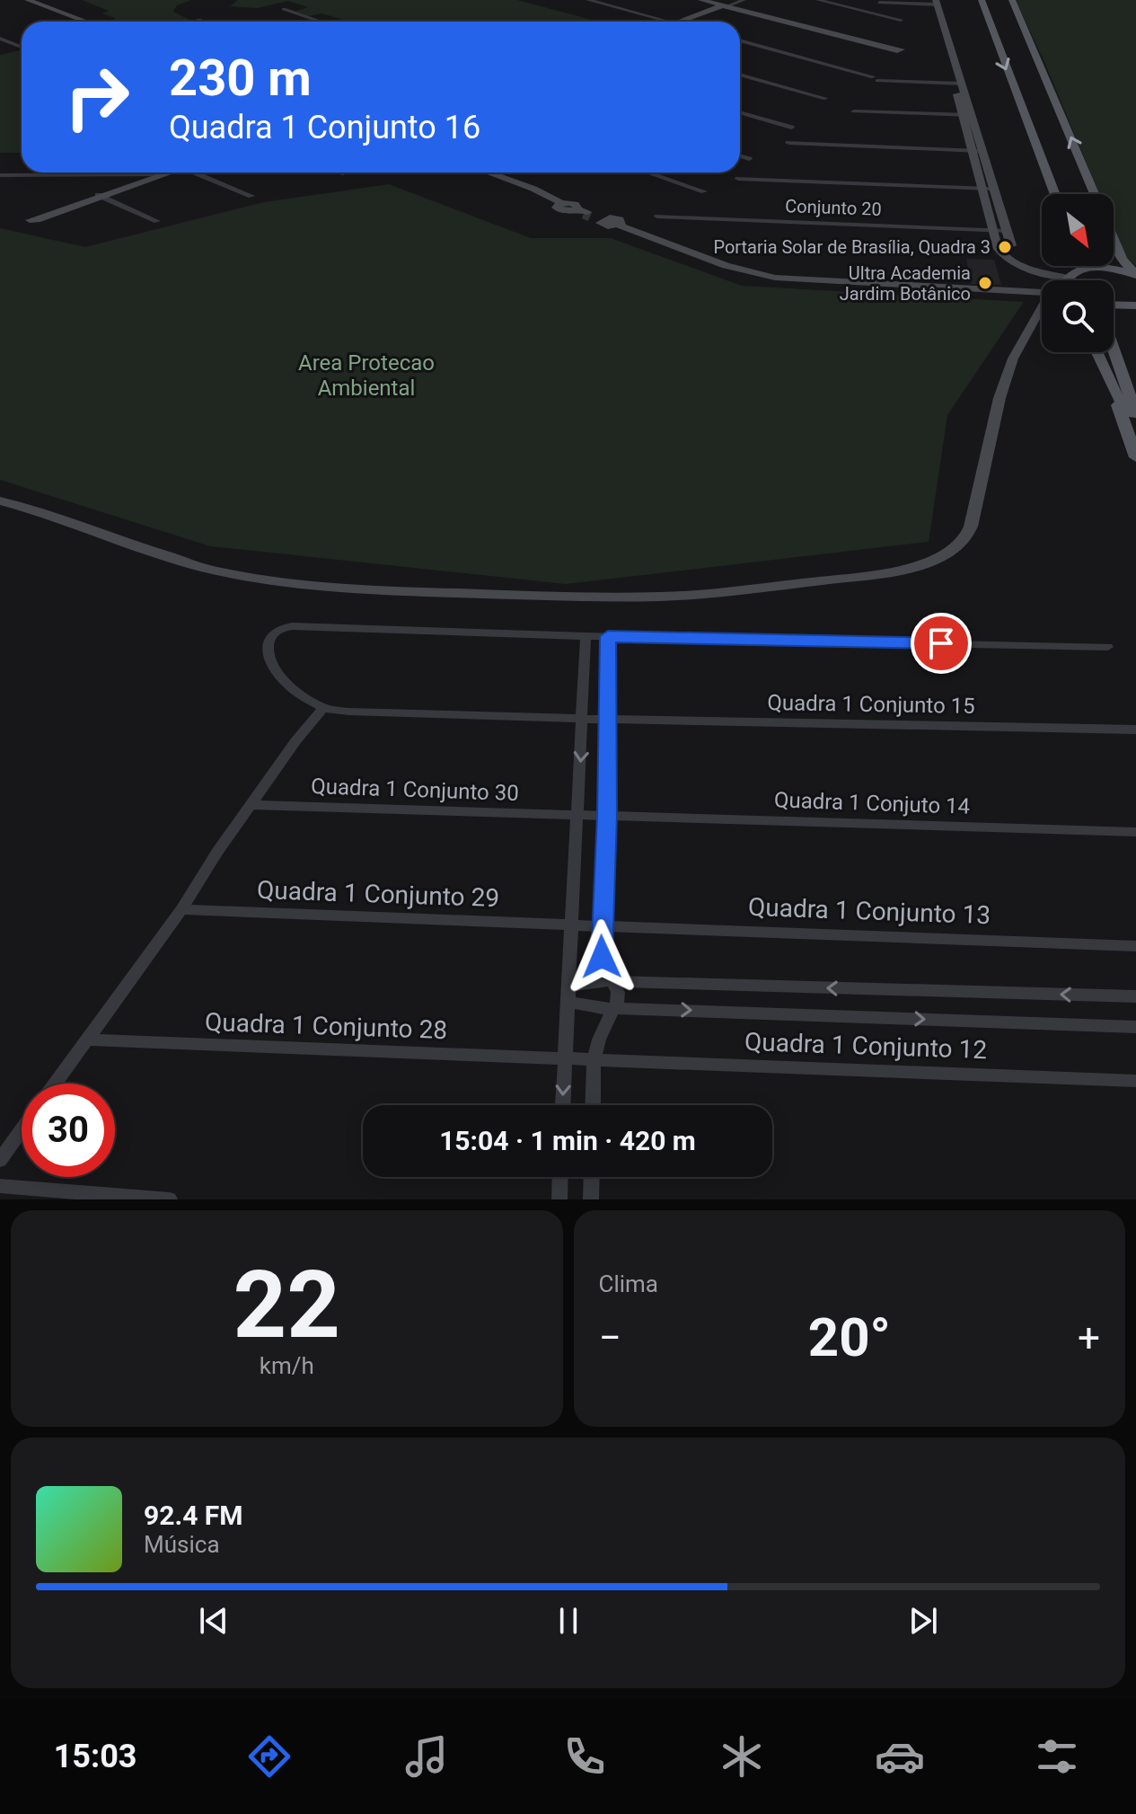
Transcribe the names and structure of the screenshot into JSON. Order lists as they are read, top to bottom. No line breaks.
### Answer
{"streets":{"street":["Conjunto 20","Quadra 1 Conjunto 15","Quadra 1 Conjunto 30","Quadra 1 Conjuto 14","Quadra 1 Conjunto 29","Quadra 1 Conjunto 13","Quadra 1 Conjunto 28","Quadra 1 Conjunto 12"]},"crossings":[["Quadra 1 Conjunto 30","Quadra 1 Conjuto 14"],["Quadra 1 Conjunto 29","Quadra 1 Conjunto 13"],["Quadra 1 Conjunto 28","Quadra 1 Conjunto 12"]],"parks":["Area Protecao Ambiental"],"places":["Portaria Solar de Brasília, Quadra 3","Ultra Academia Jardim Botânico"],"north":"bottom right","page":{"turn":["230 m","Quadra 1 Conjunto 16"],"limit":"30","trip":"15:04 · 1 min · 420 m","tile":[["22","km/h"],"Clima"],"heat":["−","20°","+"],"song":["92.4 FM","Música"],"tabs":"15:03"}}
